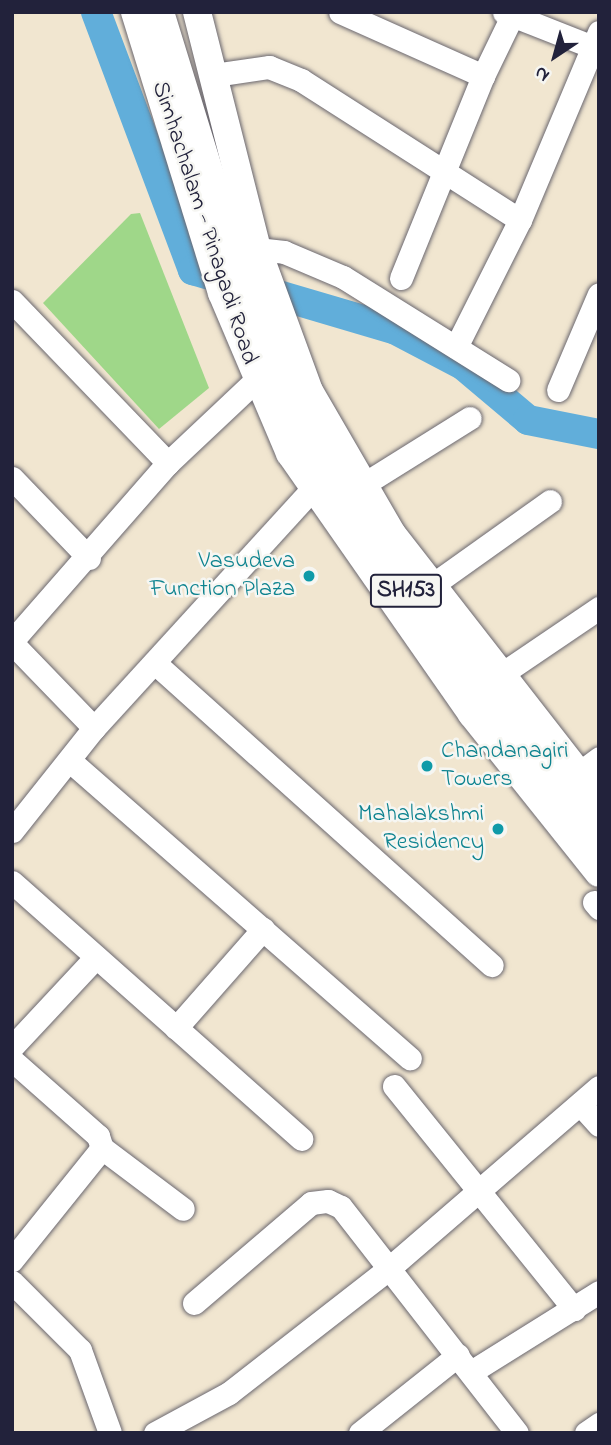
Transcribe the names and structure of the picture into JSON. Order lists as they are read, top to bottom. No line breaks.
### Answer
{"streets":{"main road":["Simhachalam - Pinagadi Road","SH153"]},"places":["Vasudeva Function Plaza","Chandanagiri Towers","Mahalakshmi Residency"],"north":"bottom left"}
